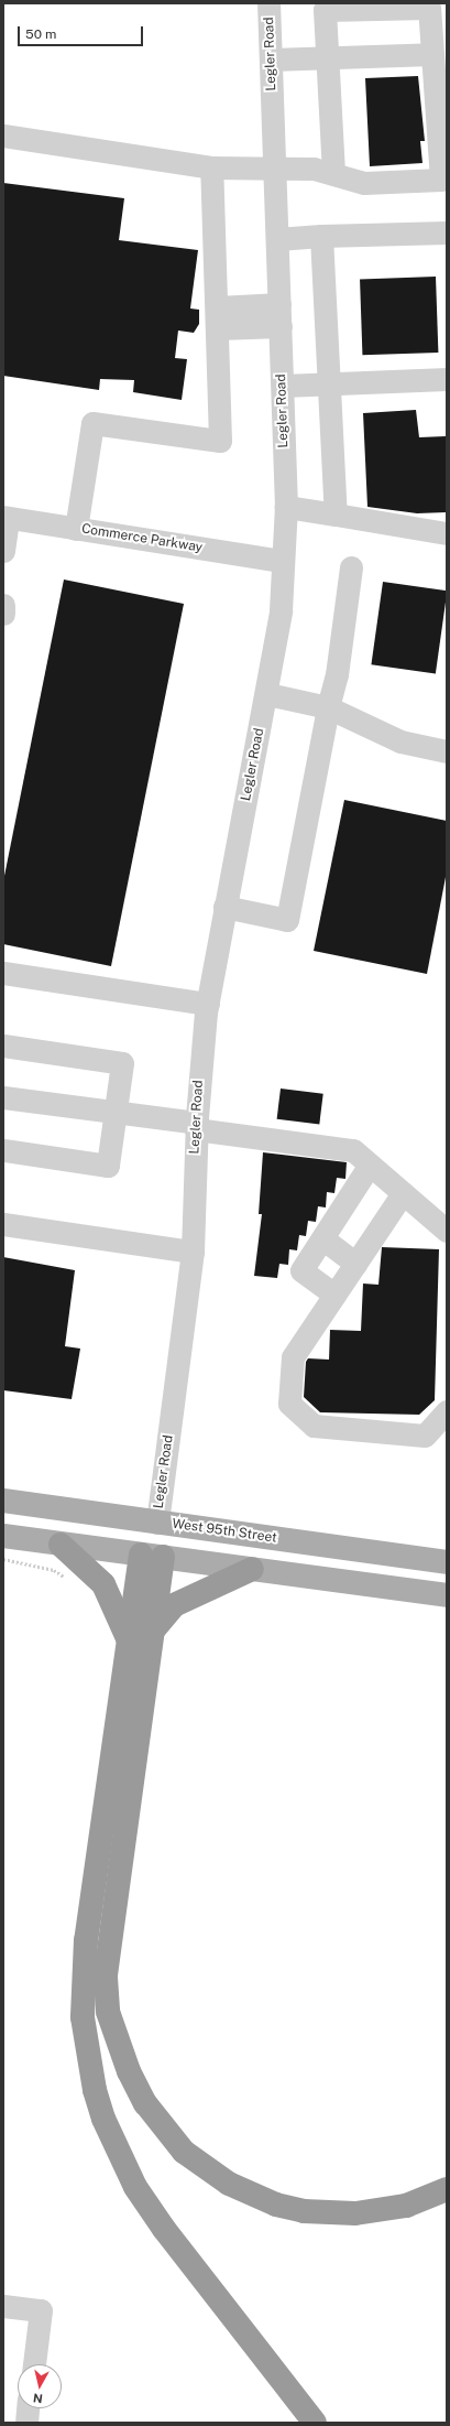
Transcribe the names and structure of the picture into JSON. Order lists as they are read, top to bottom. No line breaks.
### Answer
{"streets":{"main road":["West 95th Street"],"street":["Legler Road","Commerce Parkway"]},"crossings":[["Legler Road","Commerce Parkway"],["Legler Road","West 95th Street"]],"scale_bar":"50 m","north":"bottom"}
